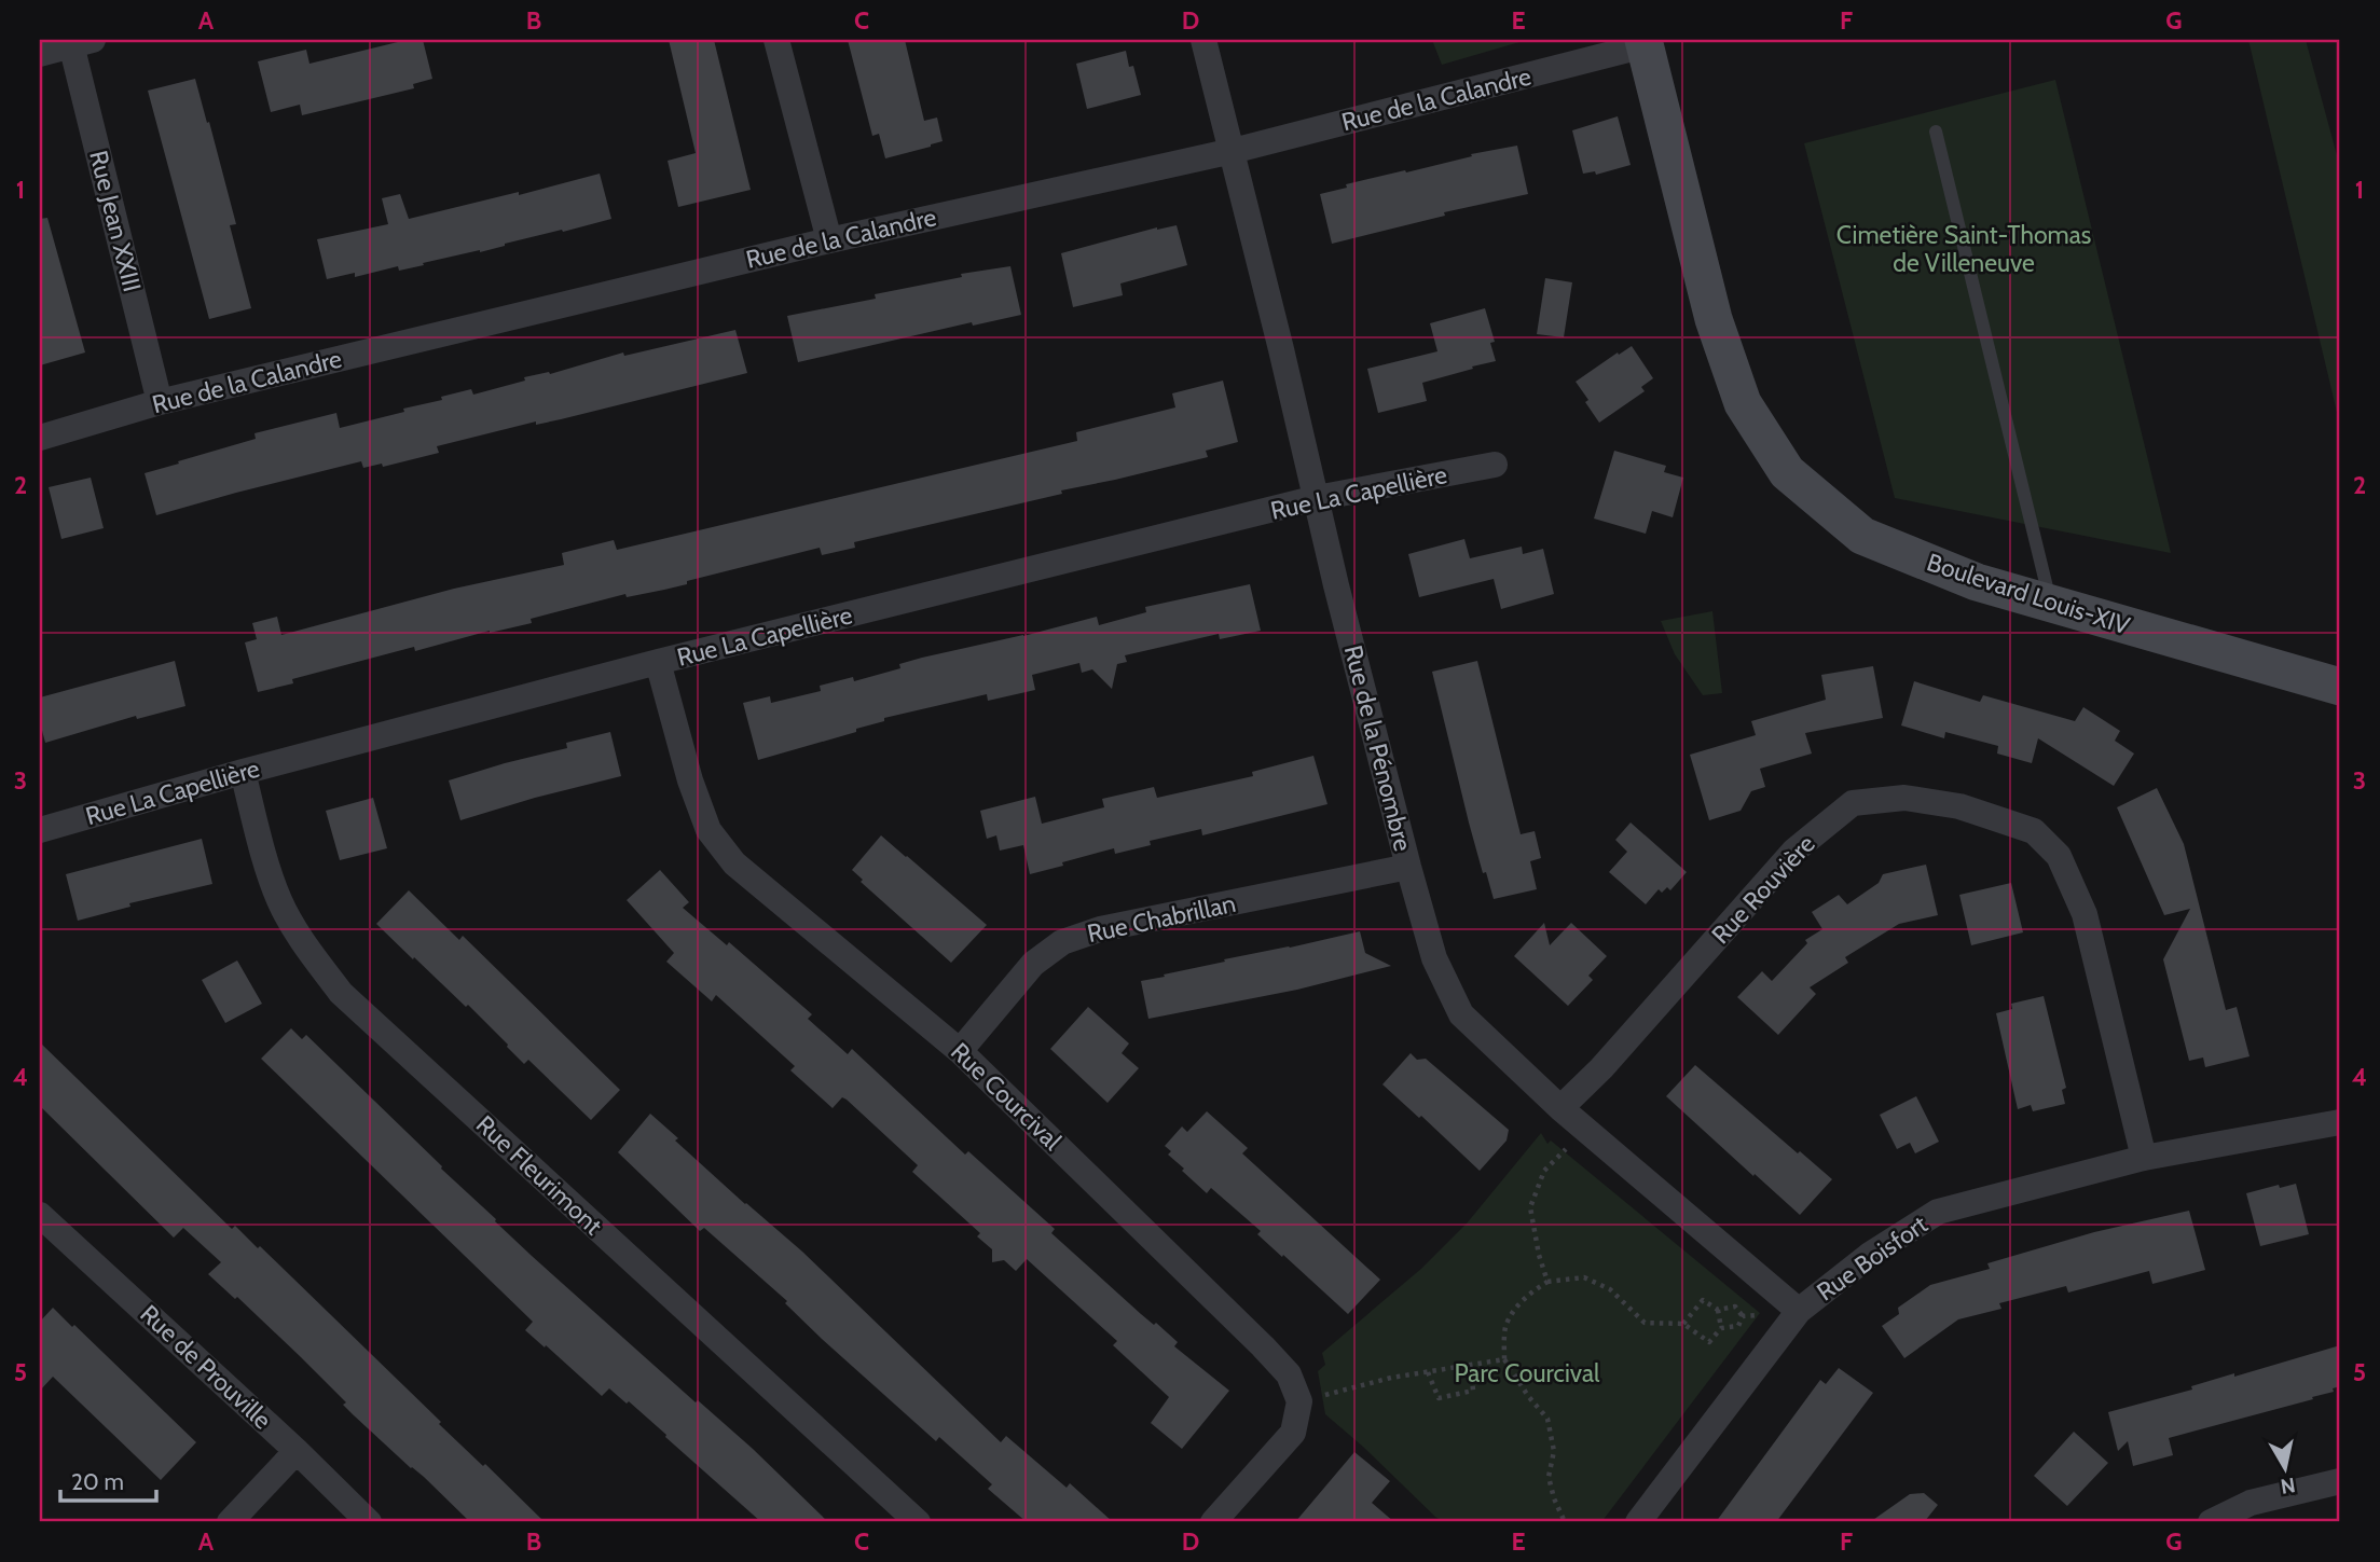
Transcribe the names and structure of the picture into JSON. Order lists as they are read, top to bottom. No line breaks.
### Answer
{"streets":{"main road":["Boulevard Louis-XIV"],"street":["Rue de la Calandre","Rue Jean XXIII","Rue La Capellière","Rue de la Pénombre","Rue Rouvière","Rue Chabrillan","Rue Courcival","Rue Fleurimont","Rue Boisfort","Rue de Prouville"]},"crossings":[["Rue de la Calandre","Rue Jean XXIII"],["Rue de la Calandre","Boulevard Louis-XIV"],["Rue de la Calandre","Rue de la Pénombre"],["Rue La Capellière","Rue de la Pénombre"],["Rue La Capellière","Rue Courcival"],["Rue La Capellière","Rue Fleurimont"],["Rue de la Pénombre","Rue Rouvière"],["Rue de la Pénombre","Rue Chabrillan"],["Rue de la Pénombre","Rue Boisfort"],["Rue Rouvière","Rue Boisfort"],["Rue Chabrillan","Rue Courcival"]],"parks":["Cimetière Saint-Thomas de Villeneuve","Parc Courcival"],"scale_bar":"20 m","north":"bottom","grid":{"columns":["A","B","C","D","E","F","G"],"rows":["1","2","3","4","5"]}}
